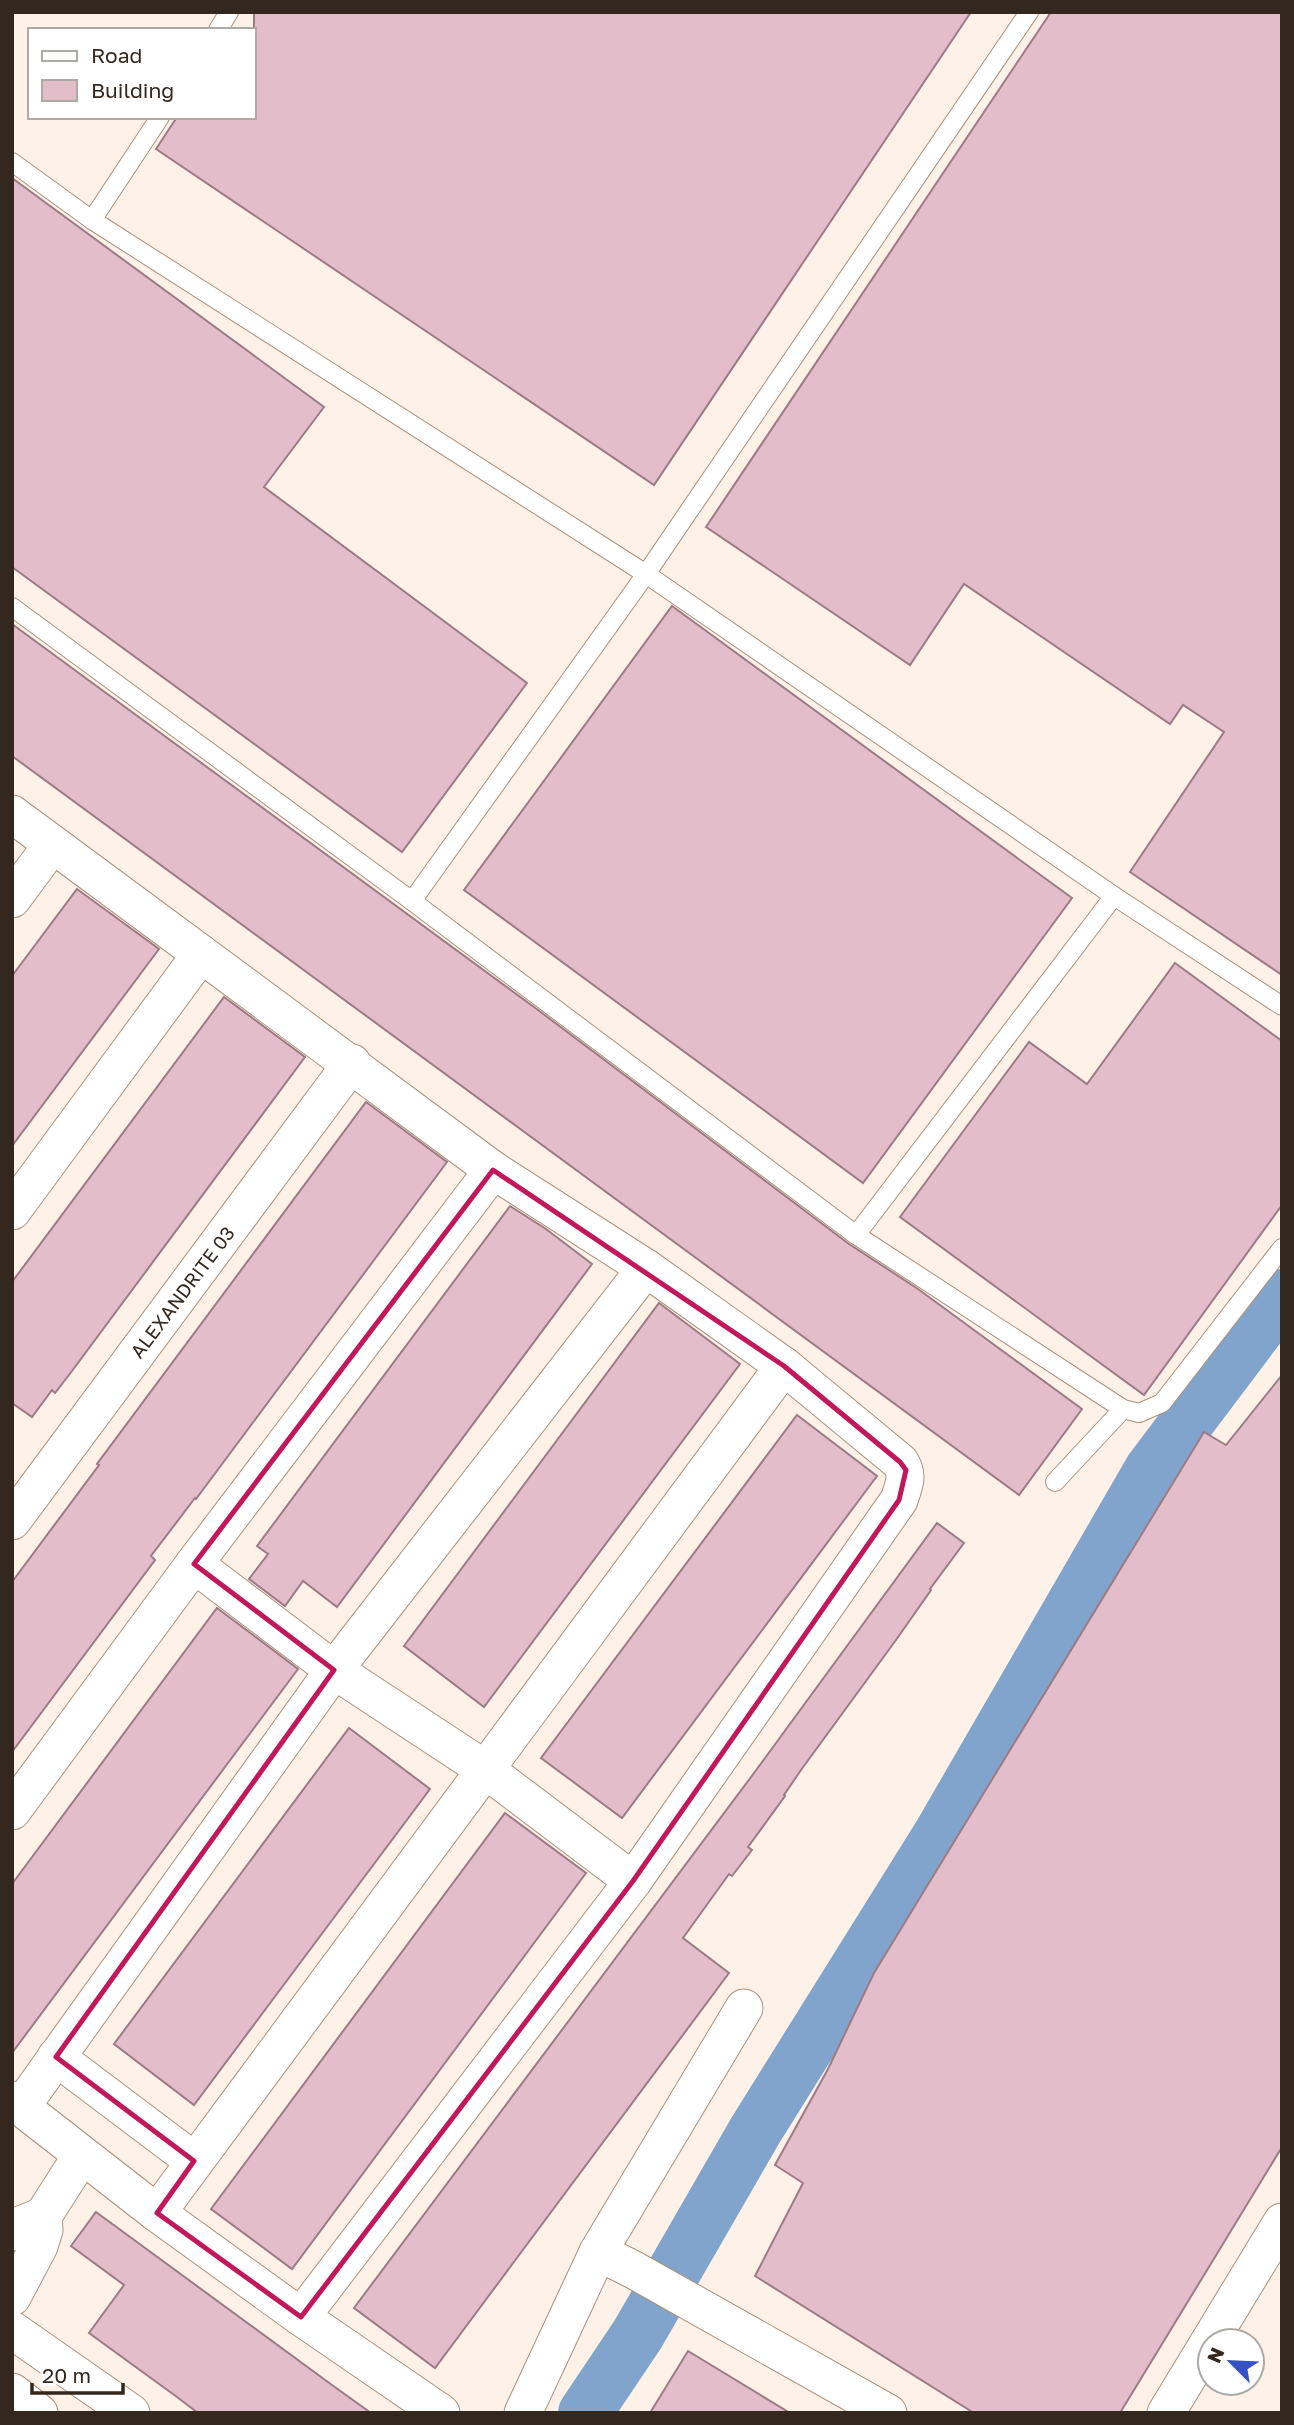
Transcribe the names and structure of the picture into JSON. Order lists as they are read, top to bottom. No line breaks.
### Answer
{"streets":{"street":["ALEXANDRITE 03"]},"legend":["Road","Building"],"scale_bar":"20 m","north":"top left"}
